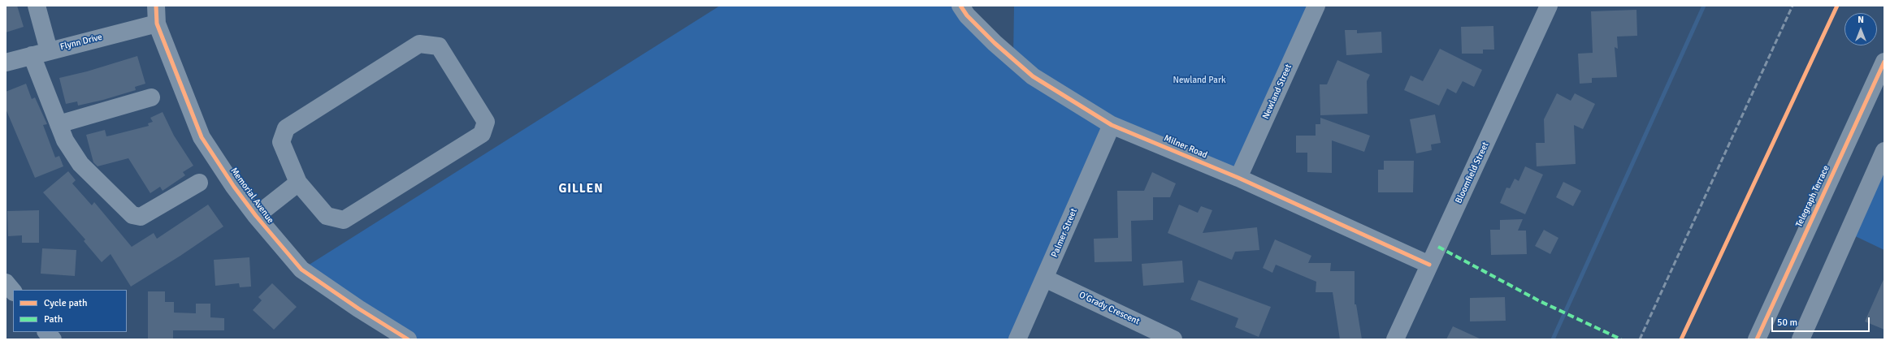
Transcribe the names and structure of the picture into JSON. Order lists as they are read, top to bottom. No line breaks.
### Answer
{"streets":{"highway":["Telegraph Terrace"],"street":["Flynn Drive","Newland Street","Milner Road","Bloomfield Street","Memorial Avenue","Palmer Street","O'Grady Crescent"]},"crossings":[["Flynn Drive","Memorial Avenue"],["Newland Street","Milner Road"],["Milner Road","Bloomfield Street"],["Milner Road","Palmer Street"],["Palmer Street","O'Grady Crescent"]],"districts":["GILLEN"],"parks":["Newland Park"],"legend":["Cycle path","Path"],"scale_bar":"50 m","north":"top"}
